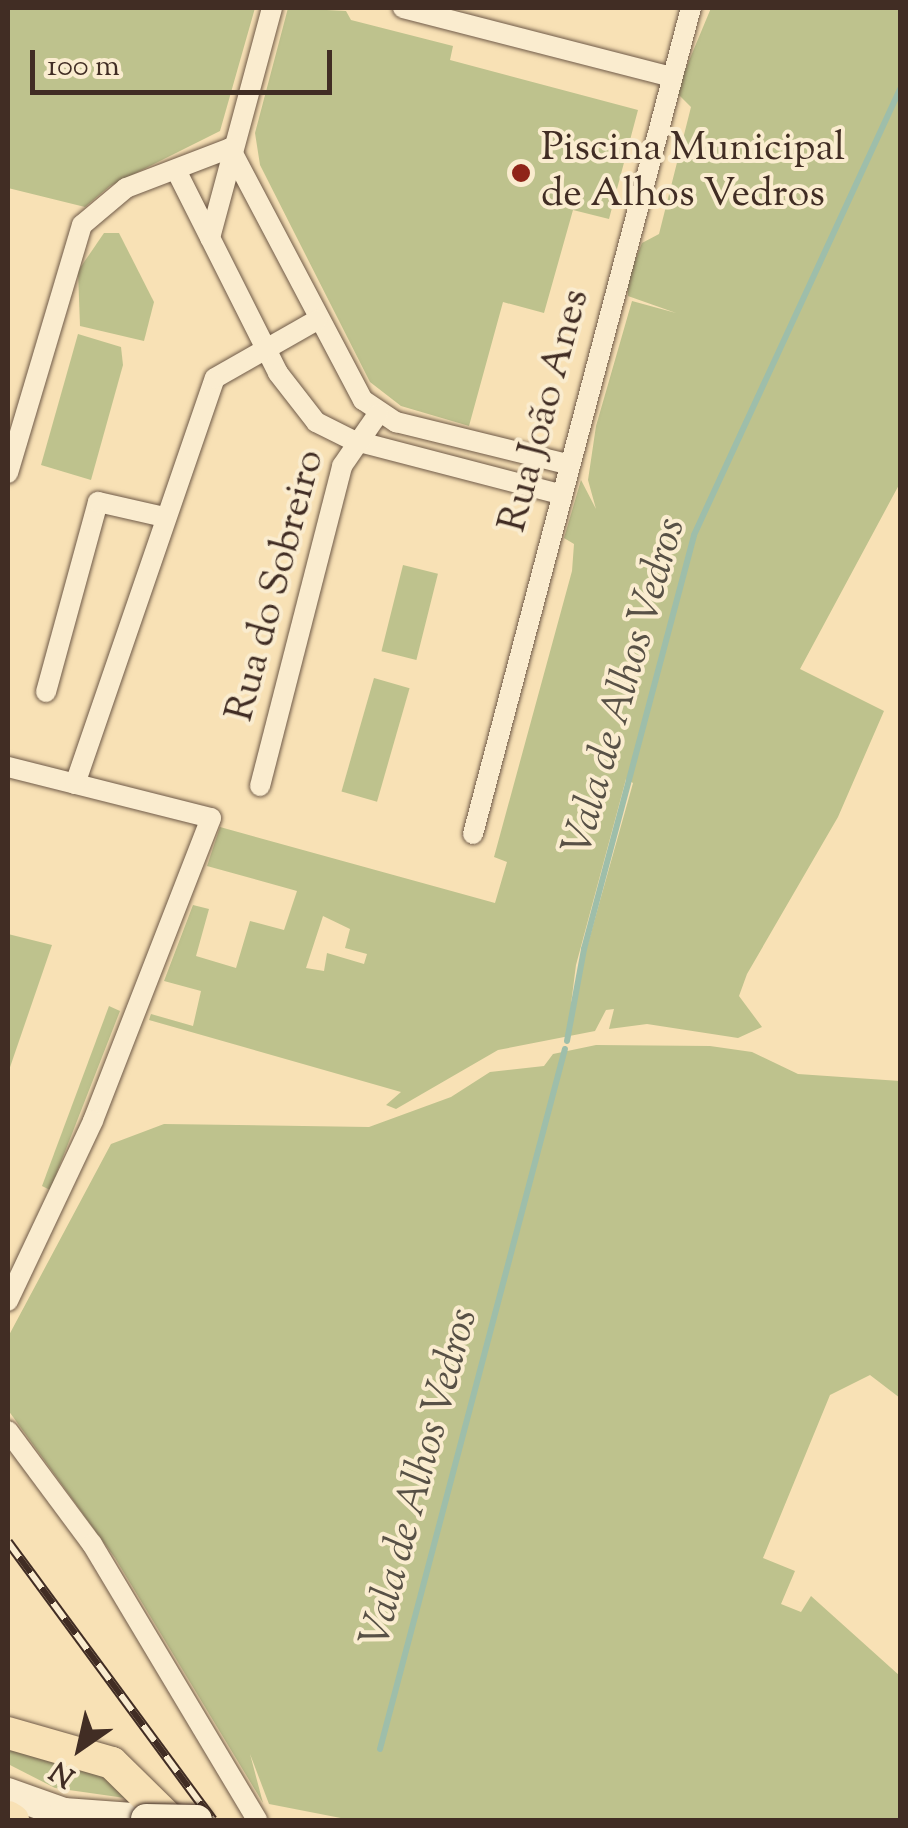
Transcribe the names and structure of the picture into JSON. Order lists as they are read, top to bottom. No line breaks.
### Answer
{"streets":{"street":["Rua João Anes","Rua do Sobreiro"]},"water":["Vala de Alhos Vedros"],"places":["Piscina Municipal de Alhos Vedros"],"scale_bar":"100 m","north":"bottom left"}
